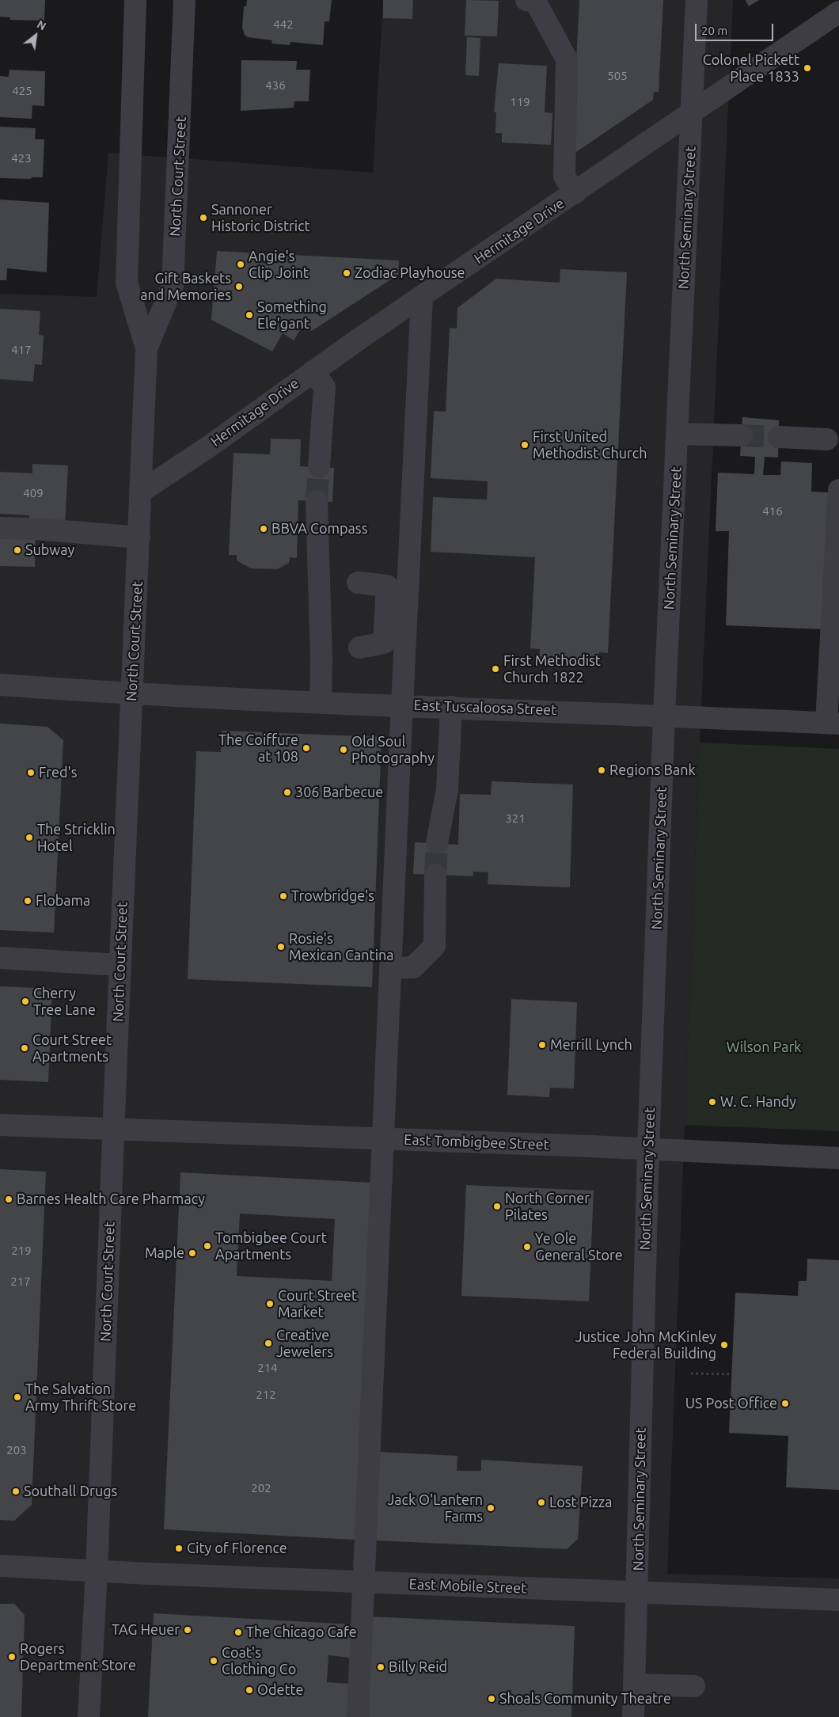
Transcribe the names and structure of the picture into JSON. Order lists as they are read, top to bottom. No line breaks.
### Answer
{"streets":{"street":["North Court Street","North Seminary Street","Hermitage Drive","East Tuscaloosa Street","East Tombigbee Street","East Mobile Street"]},"crossings":[["North Court Street","Hermitage Drive"],["North Court Street","East Tuscaloosa Street"],["North Court Street","East Tombigbee Street"],["North Court Street","East Mobile Street"],["North Seminary Street","Hermitage Drive"],["North Seminary Street","East Tuscaloosa Street"],["North Seminary Street","East Tombigbee Street"],["North Seminary Street","East Mobile Street"]],"parks":["Wilson Park"],"places":["Colonel Pickett Place 1833","Sannoner Historic District","Angie's Clip Joint","Zodiac Playhouse","Gift Baskets and Memories","Something Ele'gant","First United Methodist Church","BBVA Compass","Subway","First Methodist Church 1822","The Coiffure at 108","Old Soul Photography","Regions Bank","Fred's","306 Barbecue","The Stricklin Hotel","Trowbridge's","Flobama","Rosie's Mexican Cantina","Cherry Tree Lane","Merrill Lynch","Court Street Apartments","W. C. Handy","Barnes Health Care Pharmacy","North Corner Pilates","Tombigbee Court Apartments","Ye Ole General Store","Maple","Court Street Market","Creative Jewelers","Justice John McKinley Federal Building","The Salvation Army Thrift Store","US Post Office","Southall Drugs","Lost Pizza","Jack O'Lantern Farms","City of Florence","TAG Heuer","The Chicago Cafe","Rogers Department Store","Coat's Clothing Co","Billy Reid","Odette","Shoals Community Theatre"],"house_numbers":["442","505","436","425","119","423","417","409","416","321","219","217","214","212","203","202"],"scale_bar":"20 m","north":"top right"}
